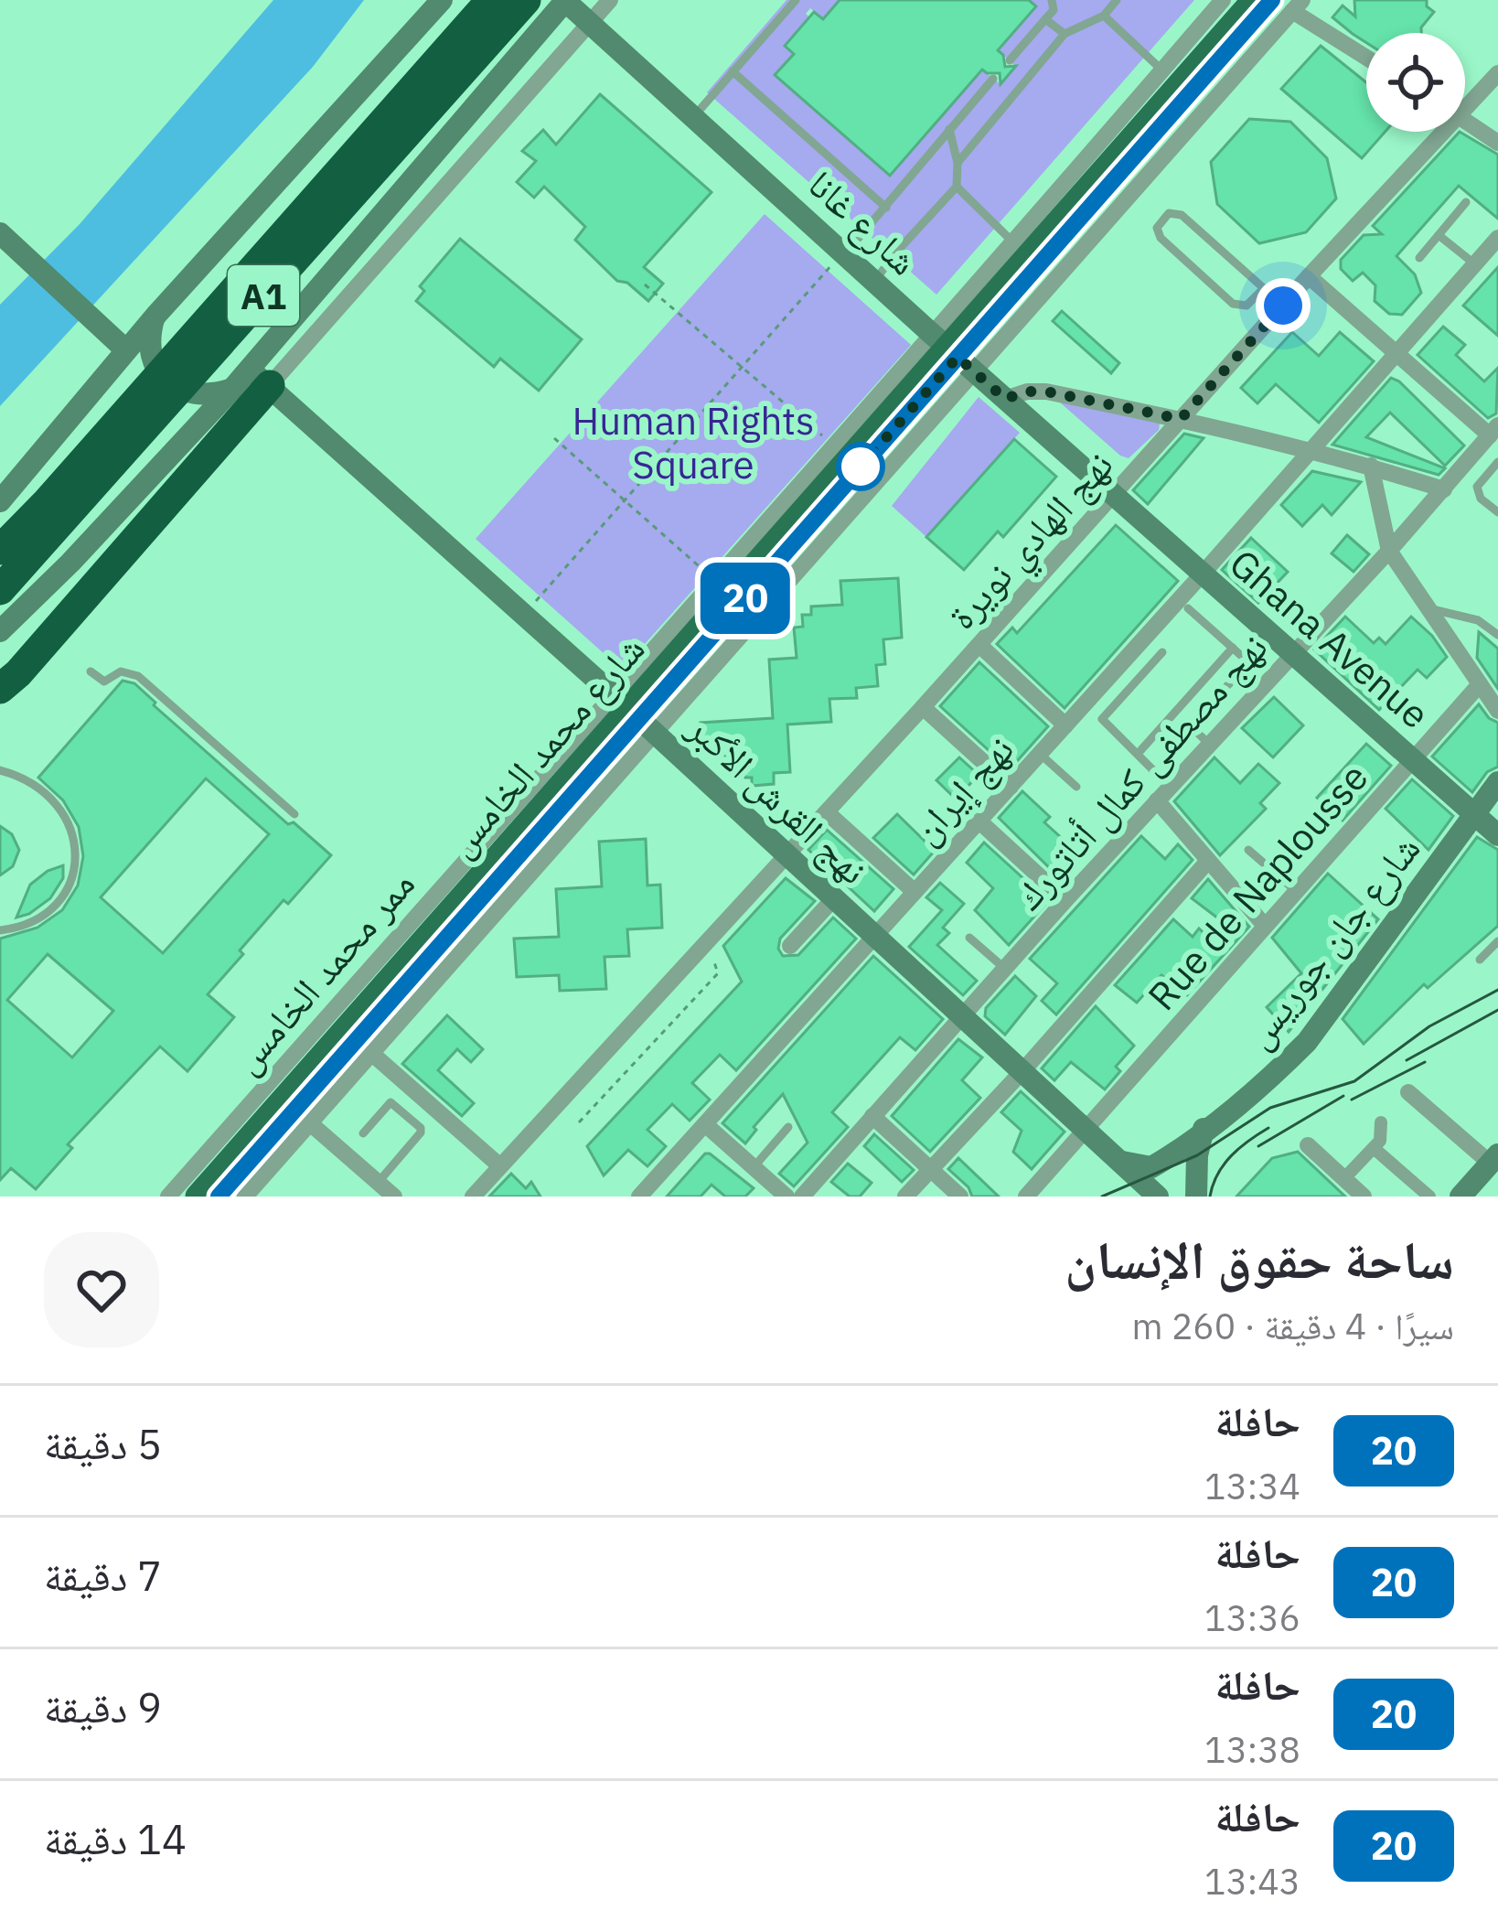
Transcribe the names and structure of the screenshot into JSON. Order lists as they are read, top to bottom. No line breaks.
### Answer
{"streets":{"highway":["A1"],"main road":["شارع غانا","Ghana Avenue","شارع محمد الخامس","نهج القرش الأكبر","شارع جان جوريس"],"street":["نهج الهادي نويرة","نهج مصطفى كمال أتاتورك","نهج إيران","Rue de Naplousse","ممر محمد الخامس"]},"crossings":[["شارع غانا","نهج الهادي نويرة"],["شارع غانا","Ghana Avenue"],["شارع غانا","شارع محمد الخامس"],["شارع غانا","ممر محمد الخامس"],["نهج الهادي نويرة","Ghana Avenue"],["نهج الهادي نويرة","نهج القرش الأكبر"],["Ghana Avenue","نهج مصطفى كمال أتاتورك"],["Ghana Avenue","نهج إيران"],["Ghana Avenue","Rue de Naplousse"],["Ghana Avenue","شارع جان جوريس"],["شارع محمد الخامس","نهج القرش الأكبر"],["شارع محمد الخامس","ممر محمد الخامس"],["نهج مصطفى كمال أتاتورك","نهج القرش الأكبر"],["نهج إيران","نهج القرش الأكبر"],["نهج القرش الأكبر","Rue de Naplousse"],["نهج القرش الأكبر","شارع جان جوريس"],["نهج القرش الأكبر","ممر محمد الخامس"]],"parks":["Human Rights Square"],"lines":["bus line 20"],"page":{"on_map":"20","heading":["ساحة حقوق الإنسان","سيرًا · 4 دقيقة · 260 m"],"list":[{"mark":"20","name":"حافلة","note":"13:34","value":"5 دقيقة"},{"mark":"20","name":"حافلة","note":"13:36","value":"7 دقيقة"},{"mark":"20","name":"حافلة","note":"13:38","value":"9 دقيقة"},{"mark":"20","name":"حافلة","note":"13:43","value":"14 دقيقة"}]}}
